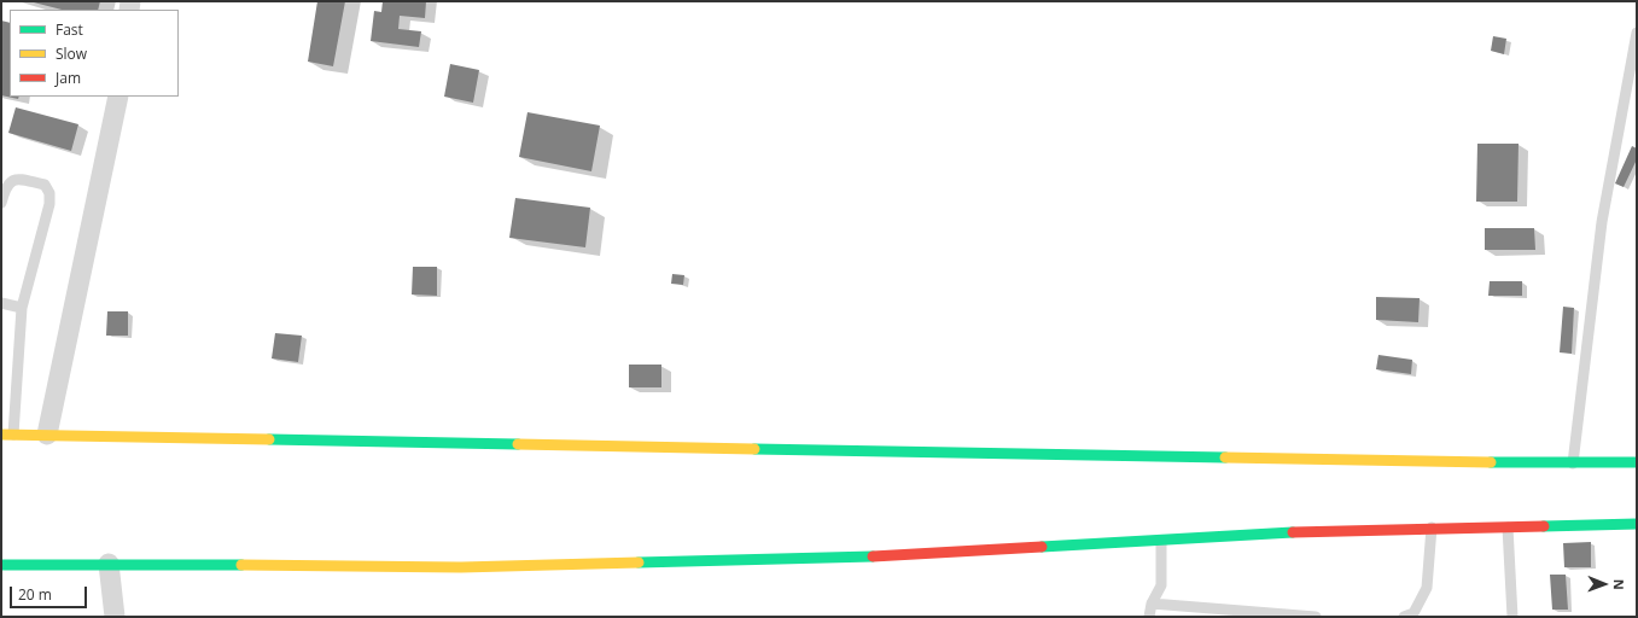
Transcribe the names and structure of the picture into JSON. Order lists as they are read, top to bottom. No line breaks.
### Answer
{"legend":["Fast","Slow","Jam"],"scale_bar":"20 m","north":"right"}
